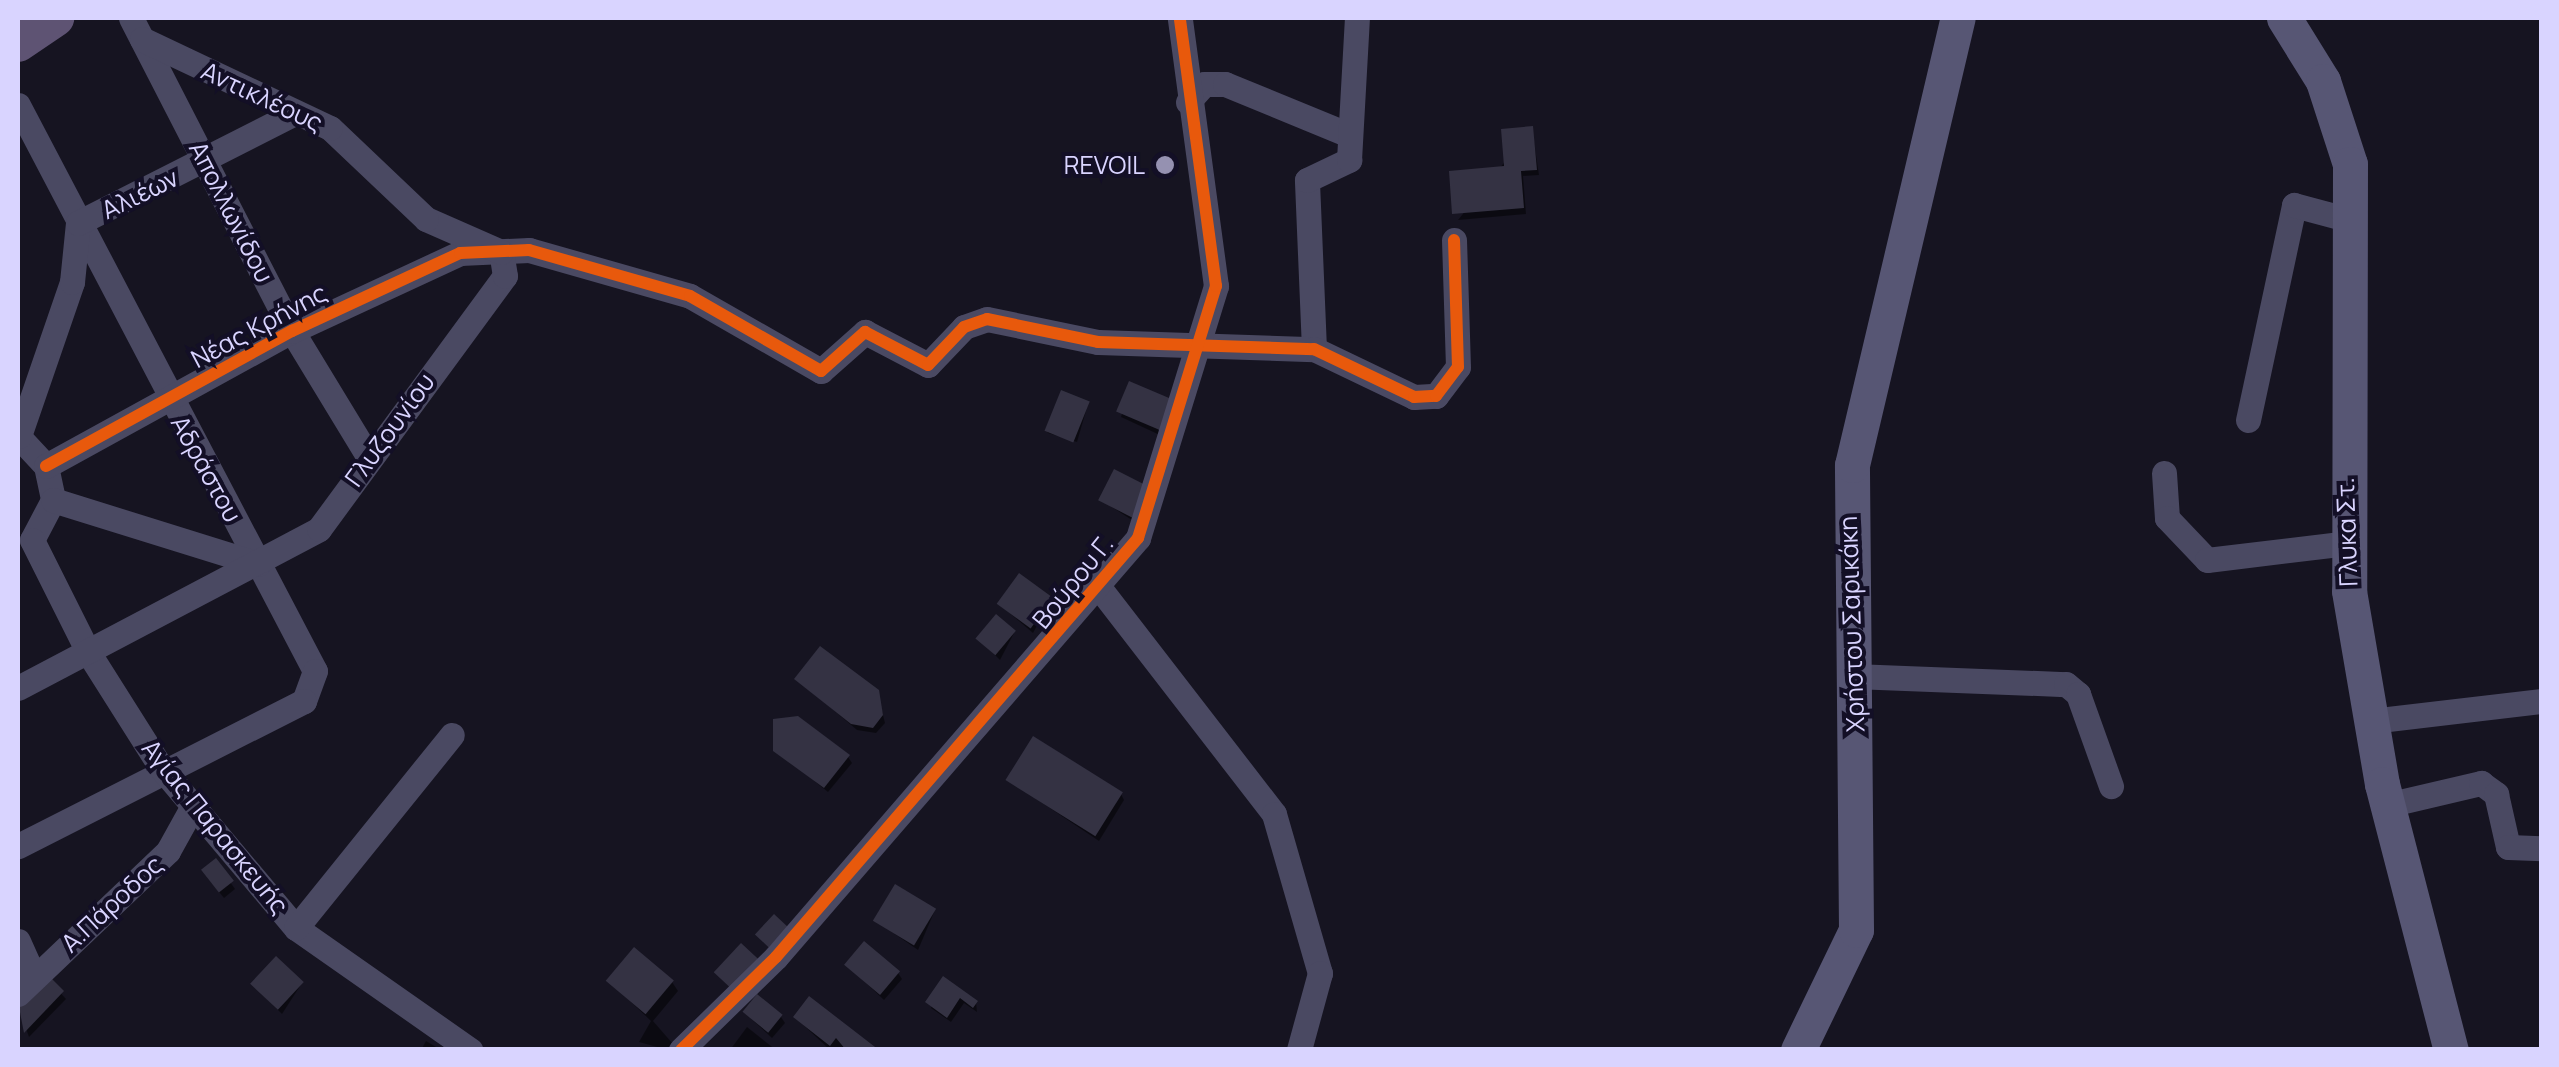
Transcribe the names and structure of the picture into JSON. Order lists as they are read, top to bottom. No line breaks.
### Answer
{"streets":{"street":["Αντικλέους","Αλιέων","Απολλωνίδου","Νέας Κρήνης","Γλυζουνίου","Αδράστου","Γλυκα Στ.","Βούρου Γ.","Χρήστου Σαρικάκη","Αγίας Παρασκευής","Α.Πάροδος"]},"crossings":[["Αντικλέους","Αλιέων"],["Αντικλέους","Απολλωνίδου"],["Αντικλέους","Νέας Κρήνης"],["Αντικλέους","Γλυζουνίου"],["Αλιέων","Απολλωνίδου"],["Αλιέων","Αδράστου"],["Απολλωνίδου","Νέας Κρήνης"],["Απολλωνίδου","Γλυζουνίου"],["Νέας Κρήνης","Γλυζουνίου"],["Νέας Κρήνης","Αδράστου"],["Γλυζουνίου","Αδράστου"],["Γλυζουνίου","Αγίας Παρασκευής"],["Αδράστου","Αγίας Παρασκευής"],["Αγίας Παρασκευής","Α.Πάροδος"]],"places":["REVOIL"]}
